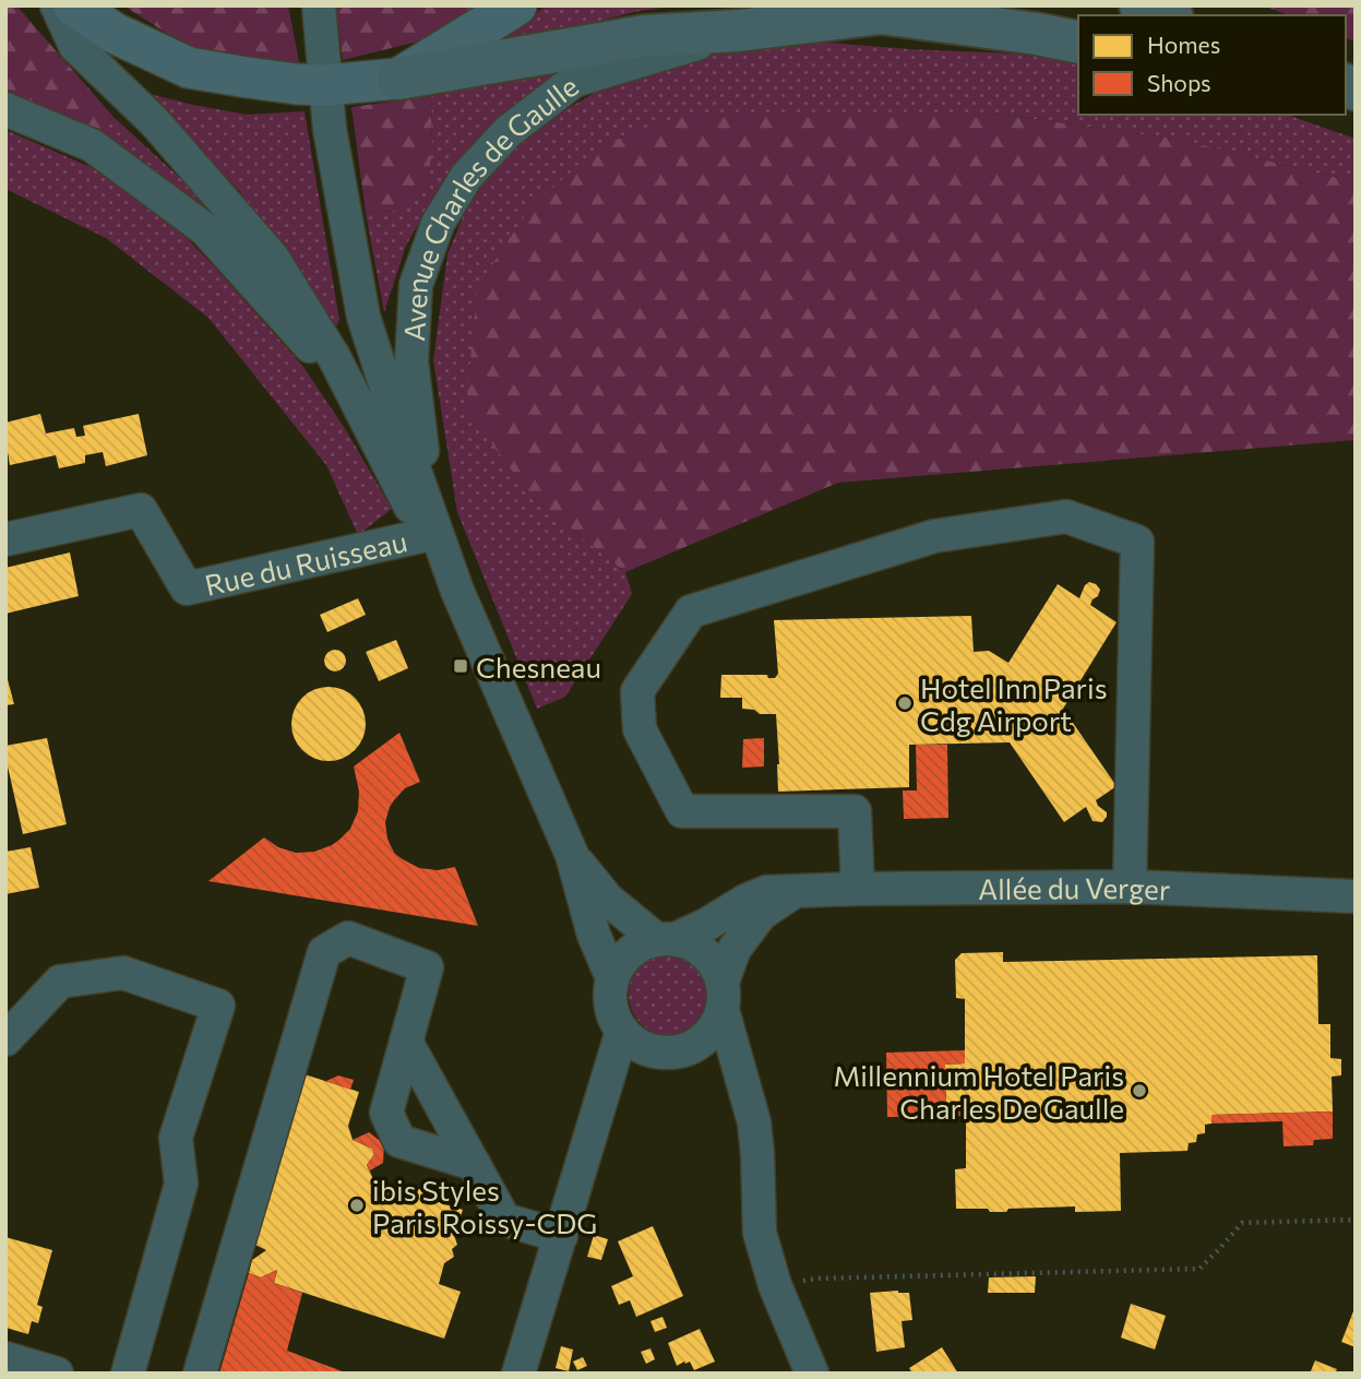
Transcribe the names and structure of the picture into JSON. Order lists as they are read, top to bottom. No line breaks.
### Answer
{"streets":{"street":["Avenue Charles de Gaulle","Rue du Ruisseau","Allée du Verger"]},"crossings":[["Avenue Charles de Gaulle","Rue du Ruisseau"],["Avenue Charles de Gaulle","Allée du Verger"]],"places":{"transit":["Chesneau"],"other":["Hotel Inn Paris Cdg Airport","Millennium Hotel Paris Charles De Gaulle","ibis Styles Paris Roissy-CDG"]},"legend":["Homes","Shops"]}
